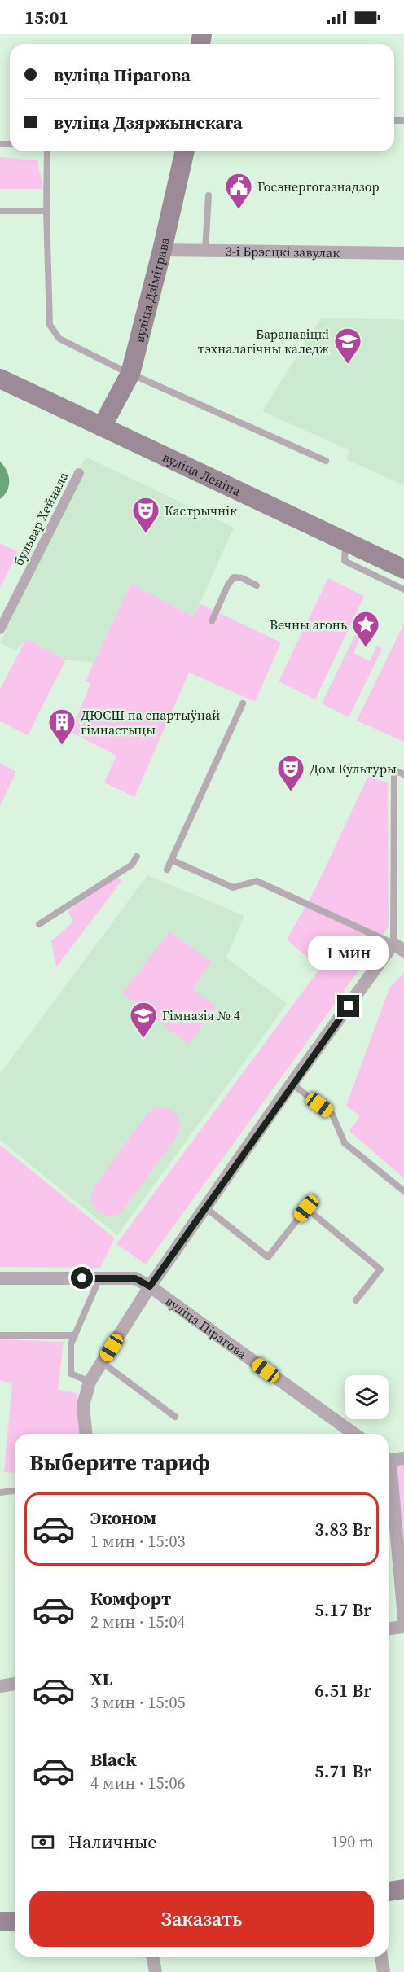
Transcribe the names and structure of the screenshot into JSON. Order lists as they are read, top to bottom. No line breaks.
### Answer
{"streets":{"main road":["вуліца Дзімітрава","вуліца Леніна"],"street":["3-і Брэсцкі завулак","бульвар Хейнала","вуліца Пірагова"]},"crossings":[["3-і Брэсцкі завулак","вуліца Дзімітрава"],["вуліца Дзімітрава","вуліца Леніна"]],"places":{"public building":["Госэнергогазнадзор"],"school or university":["Баранавіцкі тэхналагічны каледж","Гімназія № 4"],"theatre":["Кастрычнік","Дом Культуры"],"place":["Вечны агонь"],"building":["ДЮСШ па спартыўнай гімнастыцы"]},"page":{"status":"15:01","banner":["вуліца Пірагова","вуліца Дзяржынскага"],"bubble":"1 мин","heading":"Выберите тариф","list":[{"name":"Эконом","note":"1 мин · 15:03","value":"3.83 Br"},{"name":"Комфорт","note":"2 мин · 15:04","value":"5.17 Br"},{"name":"XL","note":"3 мин · 15:05","value":"6.51 Br"},{"name":"Black","note":"4 мин · 15:06","value":"5.71 Br"}],"pay":["Наличные","190 m"],"buttons":"Заказать"}}
